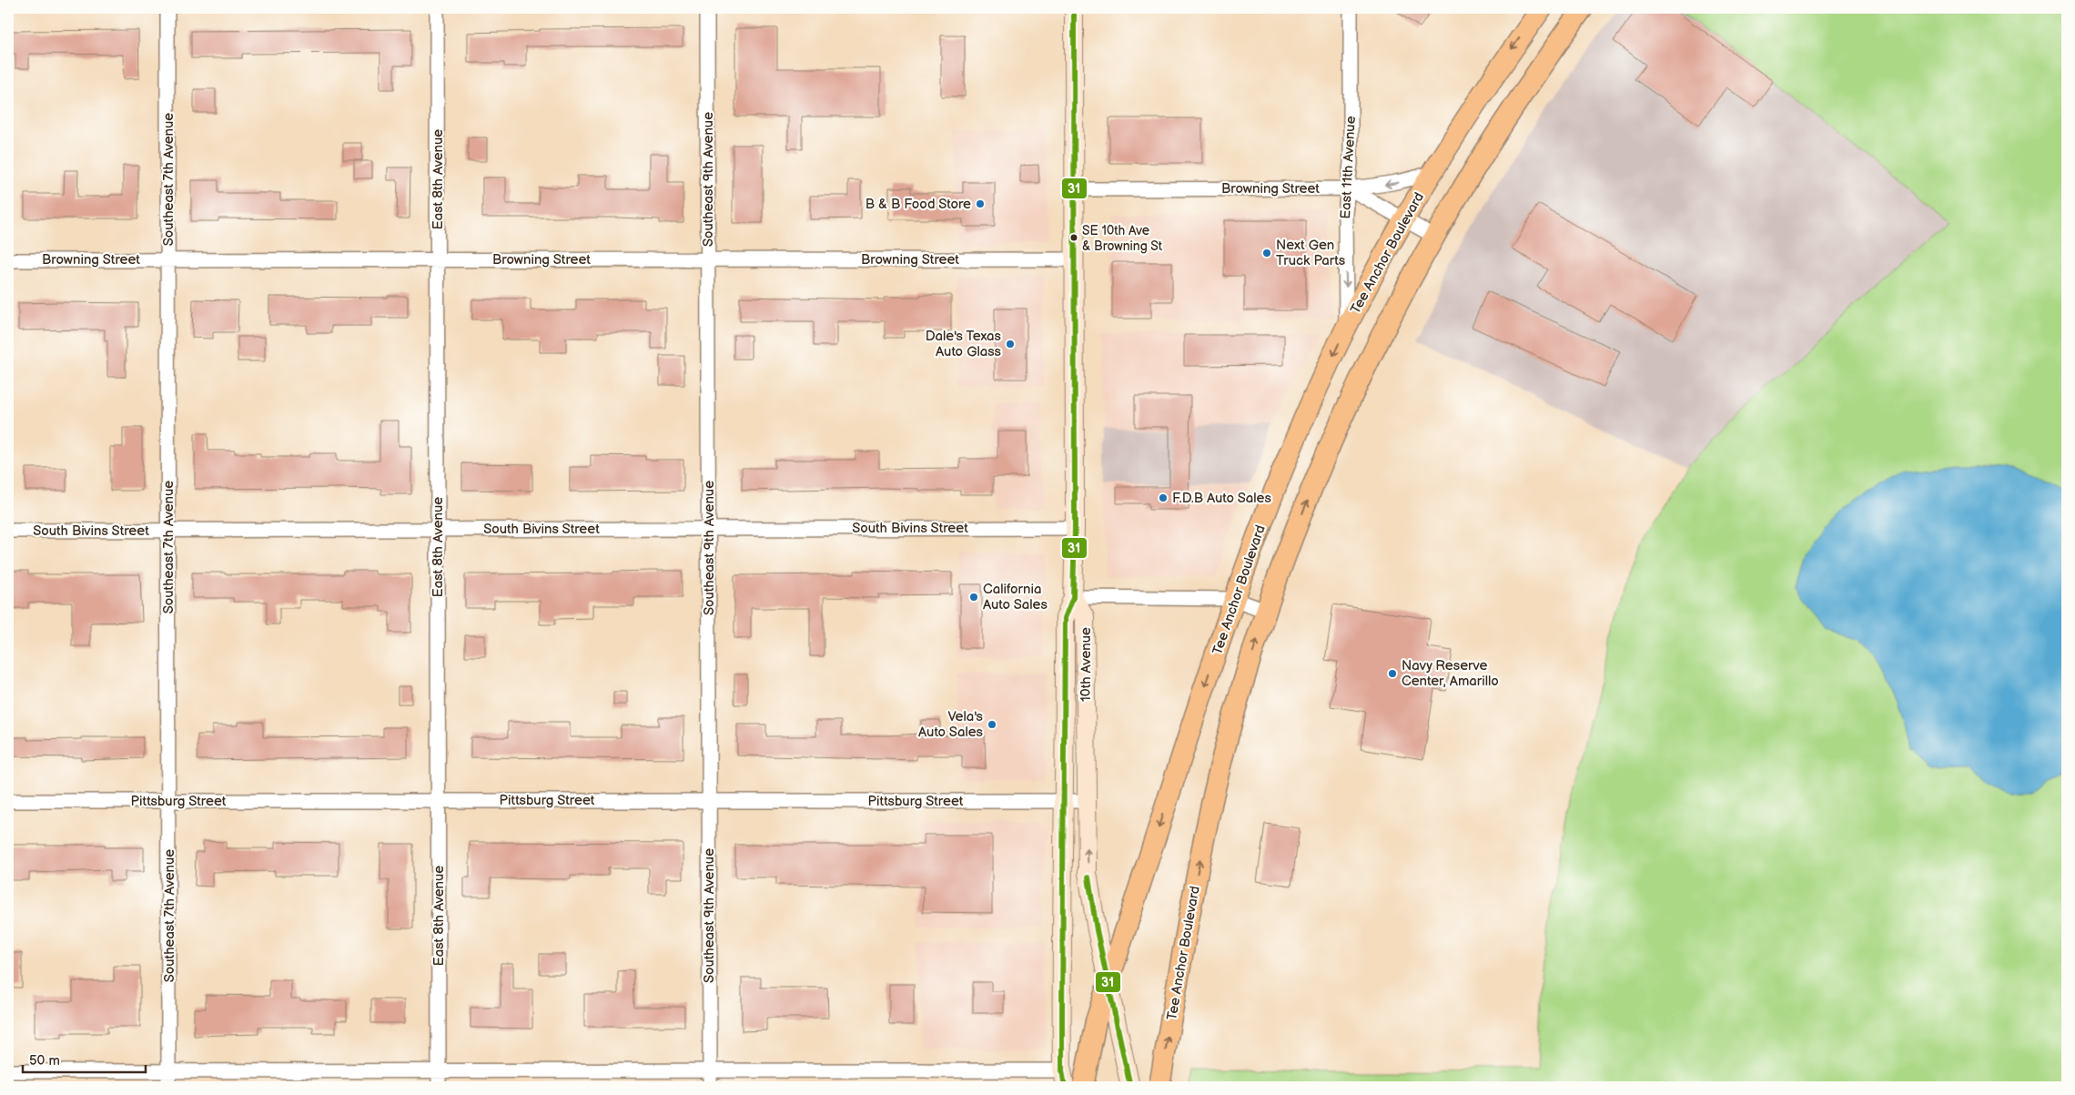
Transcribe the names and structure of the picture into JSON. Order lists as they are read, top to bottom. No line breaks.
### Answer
{"streets":{"main road":["Tee Anchor Boulevard","10th Avenue"],"street":["East 11th Avenue","Southeast 7th Avenue","East 8th Avenue","Southeast 9th Avenue","Browning Street","South Bivins Street","Pittsburg Street"]},"crossings":[["East 11th Avenue","Browning Street"],["East 11th Avenue","Tee Anchor Boulevard"],["Southeast 7th Avenue","Browning Street"],["Southeast 7th Avenue","South Bivins Street"],["Southeast 7th Avenue","Pittsburg Street"],["East 8th Avenue","Browning Street"],["East 8th Avenue","South Bivins Street"],["East 8th Avenue","Pittsburg Street"],["Southeast 9th Avenue","Browning Street"],["Southeast 9th Avenue","South Bivins Street"],["Southeast 9th Avenue","Pittsburg Street"],["Browning Street","Tee Anchor Boulevard"],["Tee Anchor Boulevard","10th Avenue"],["10th Avenue","Pittsburg Street"]],"one_way":["East 11th Avenue"],"places":["B & B Food Store","SE 10th Ave & Browning St","Next Gen Truck Parts","Dale's Texas Auto Glass","F.D.B Auto Sales","California Auto Sales","Navy Reserve Center, Amarillo","Vela's Auto Sales"],"lines":["transit line 31"],"scale_bar":"50 m"}
